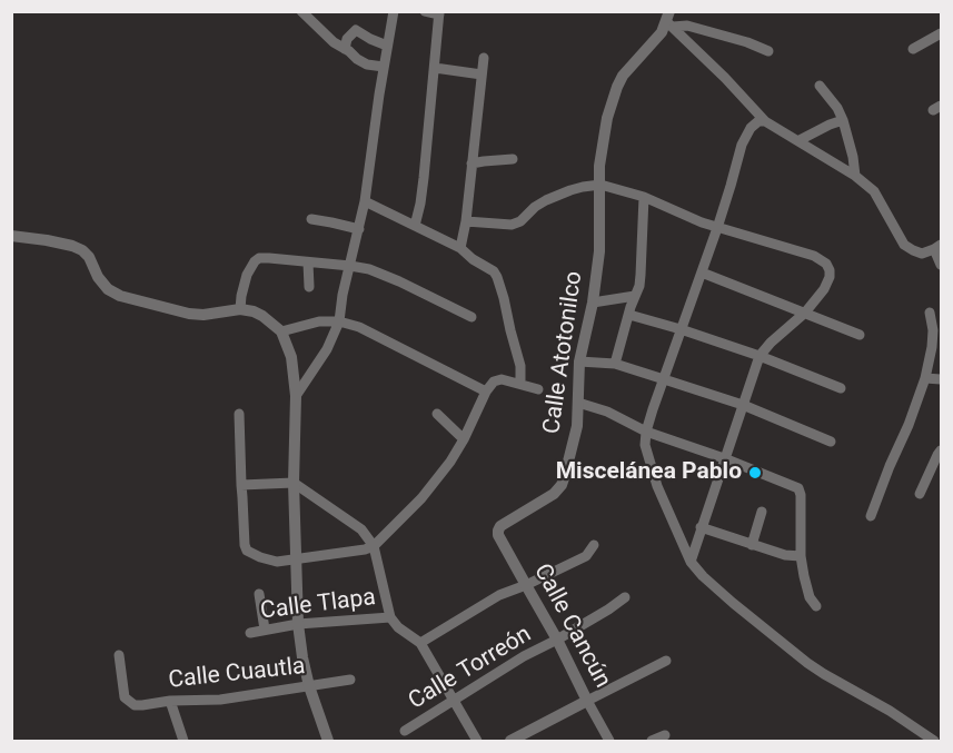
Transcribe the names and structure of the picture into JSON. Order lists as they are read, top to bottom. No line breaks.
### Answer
{"streets":{"street":["Calle Atotonilco","Calle Tlapa","Calle Cancún","Calle Torreón","Calle Cuautla"]},"crossings":[["Calle Atotonilco","Calle Cancún"],["Calle Cancún","Calle Torreón"]],"places":["Miscelánea Pablo"]}
